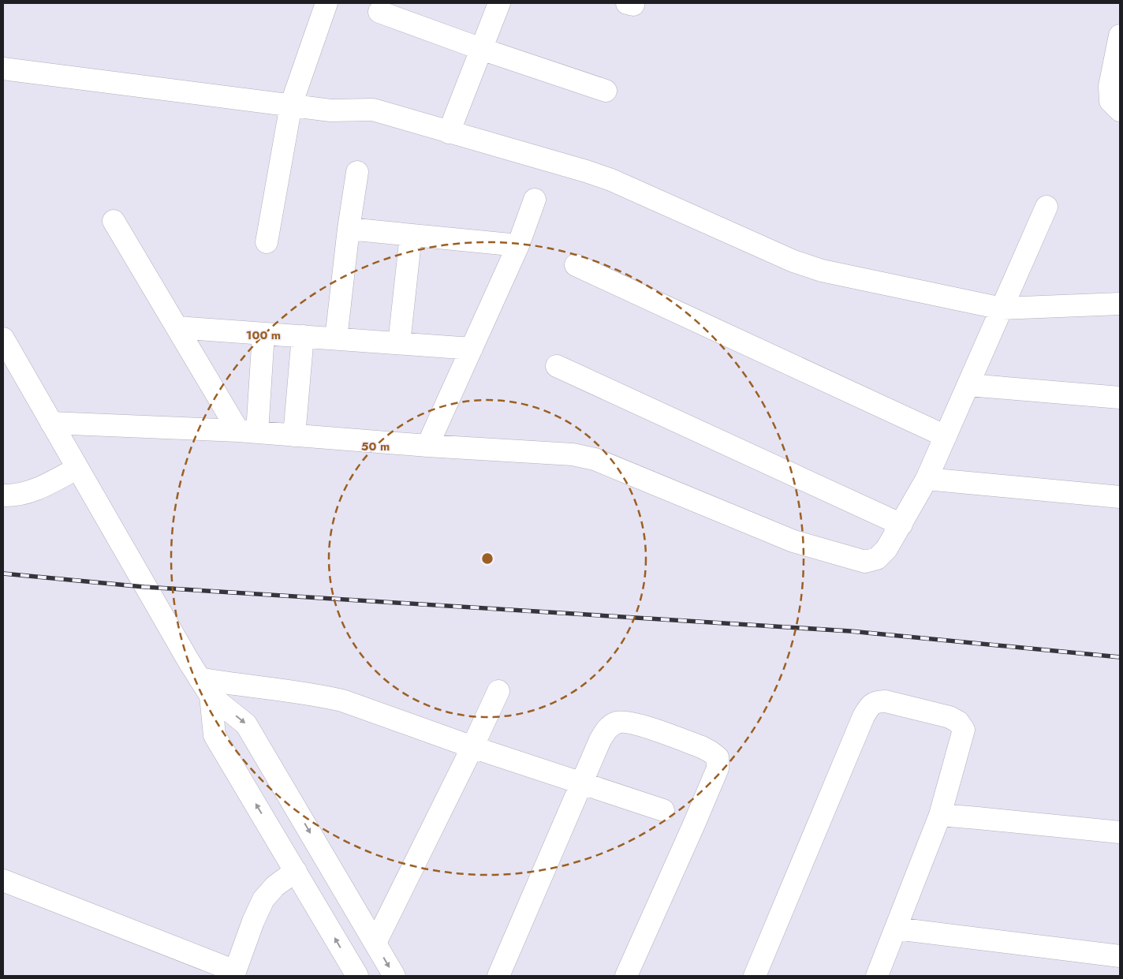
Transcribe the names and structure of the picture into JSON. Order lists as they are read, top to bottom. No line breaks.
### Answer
{"rings":["100 m","50 m"]}
